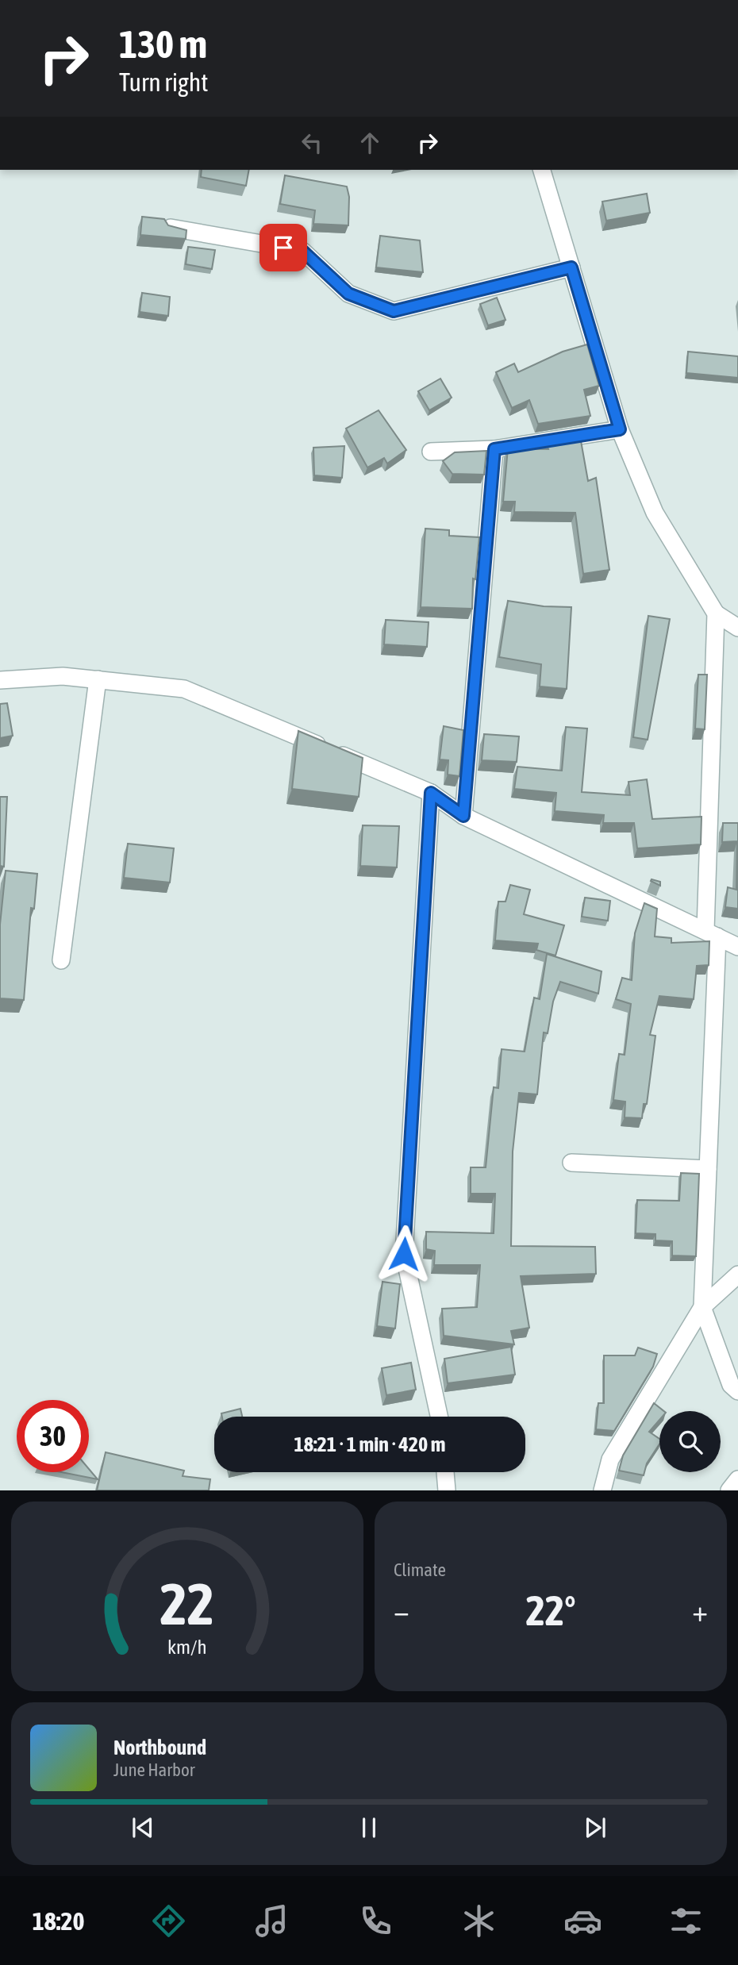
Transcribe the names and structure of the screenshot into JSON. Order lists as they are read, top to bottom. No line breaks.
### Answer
{"page":{"turn":["130 m","Turn right"],"limit":"30","trip":"18:21 · 1 min · 420 m","tile":"Climate","heat":["−","22°","+"],"song":["Northbound","June Harbor"],"tabs":"18:20","gauge":["22","km/h"]}}
